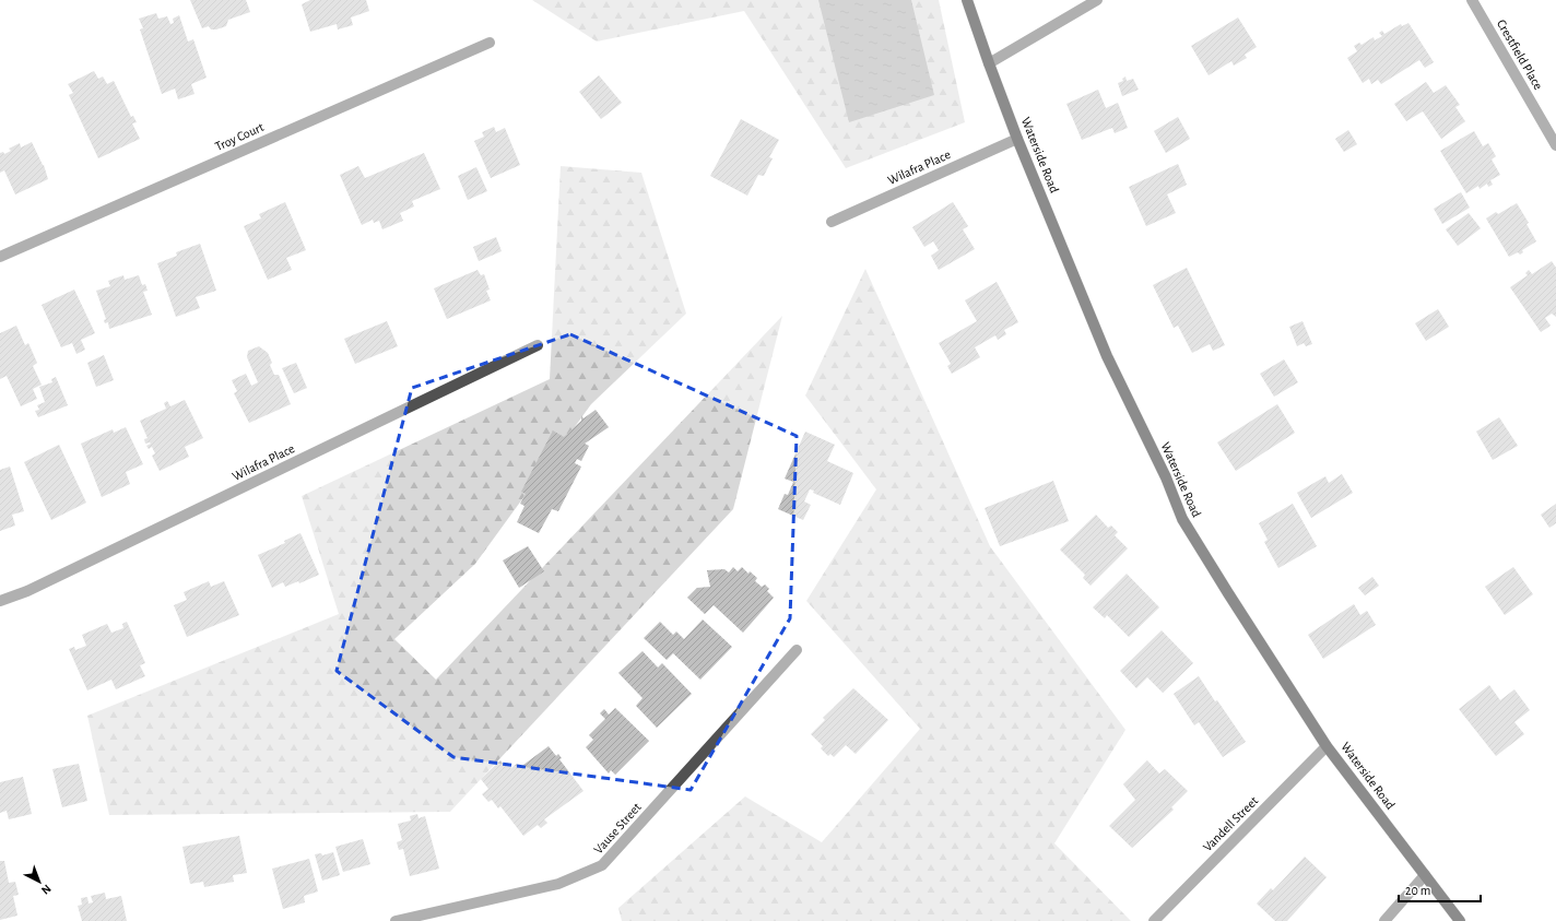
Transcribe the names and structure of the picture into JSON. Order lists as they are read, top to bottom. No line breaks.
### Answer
{"streets":{"main road":["Waterside Road"],"street":["Crestfield Place","Troy Court","Wilafra Place","Vandell Street","Vause Street"]},"crossings":[["Waterside Road","Wilafra Place"],["Waterside Road","Vandell Street"]],"scale_bar":"20 m","north":"bottom right"}
